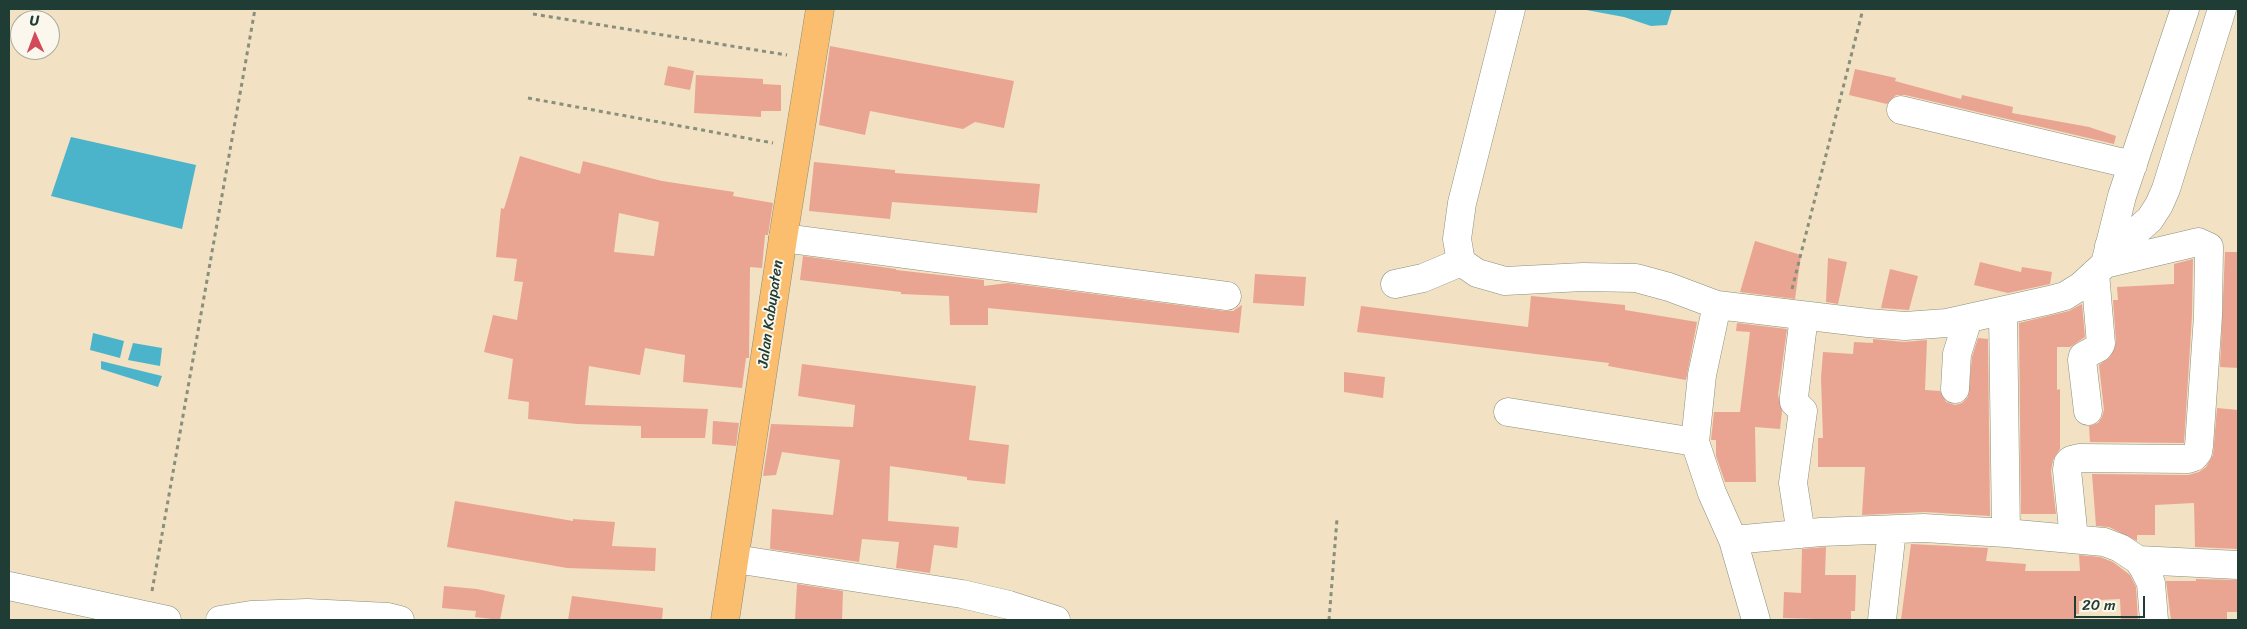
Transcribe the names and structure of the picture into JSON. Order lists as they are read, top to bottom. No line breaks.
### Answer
{"streets":{"main road":["Jalan Kabupaten"]},"scale_bar":"20 m","north":"top"}
